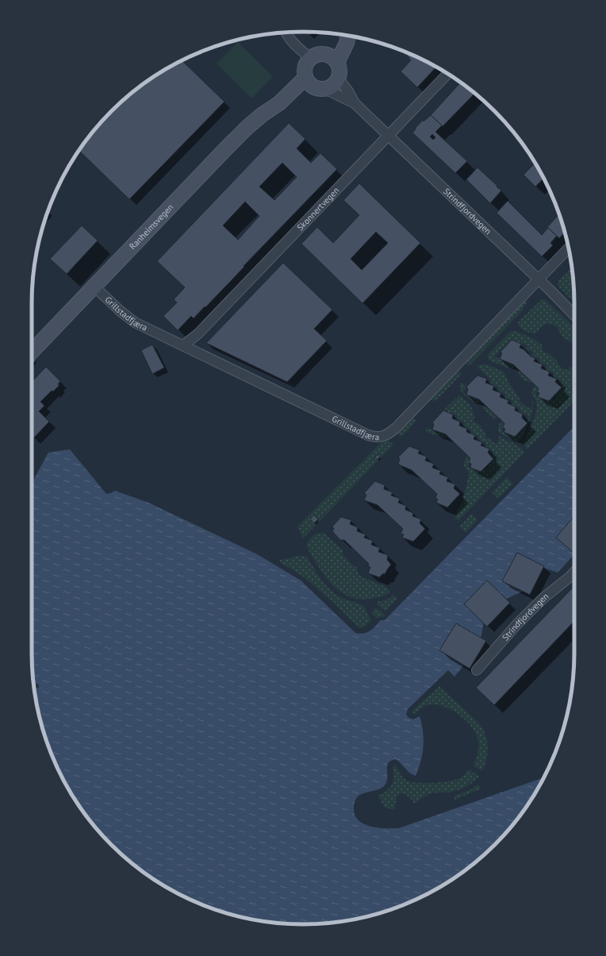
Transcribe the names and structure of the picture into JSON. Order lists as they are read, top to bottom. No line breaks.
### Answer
{"streets":{"street":["Skonnertvegen","Strindfjordvegen","Ranheimsvegen","Grillstadfjæra"]},"crossings":[["Skonnertvegen","Strindfjordvegen"],["Skonnertvegen","Grillstadfjæra"],["Strindfjordvegen","Ranheimsvegen"],["Strindfjordvegen","Grillstadfjæra"],["Ranheimsvegen","Grillstadfjæra"]]}
